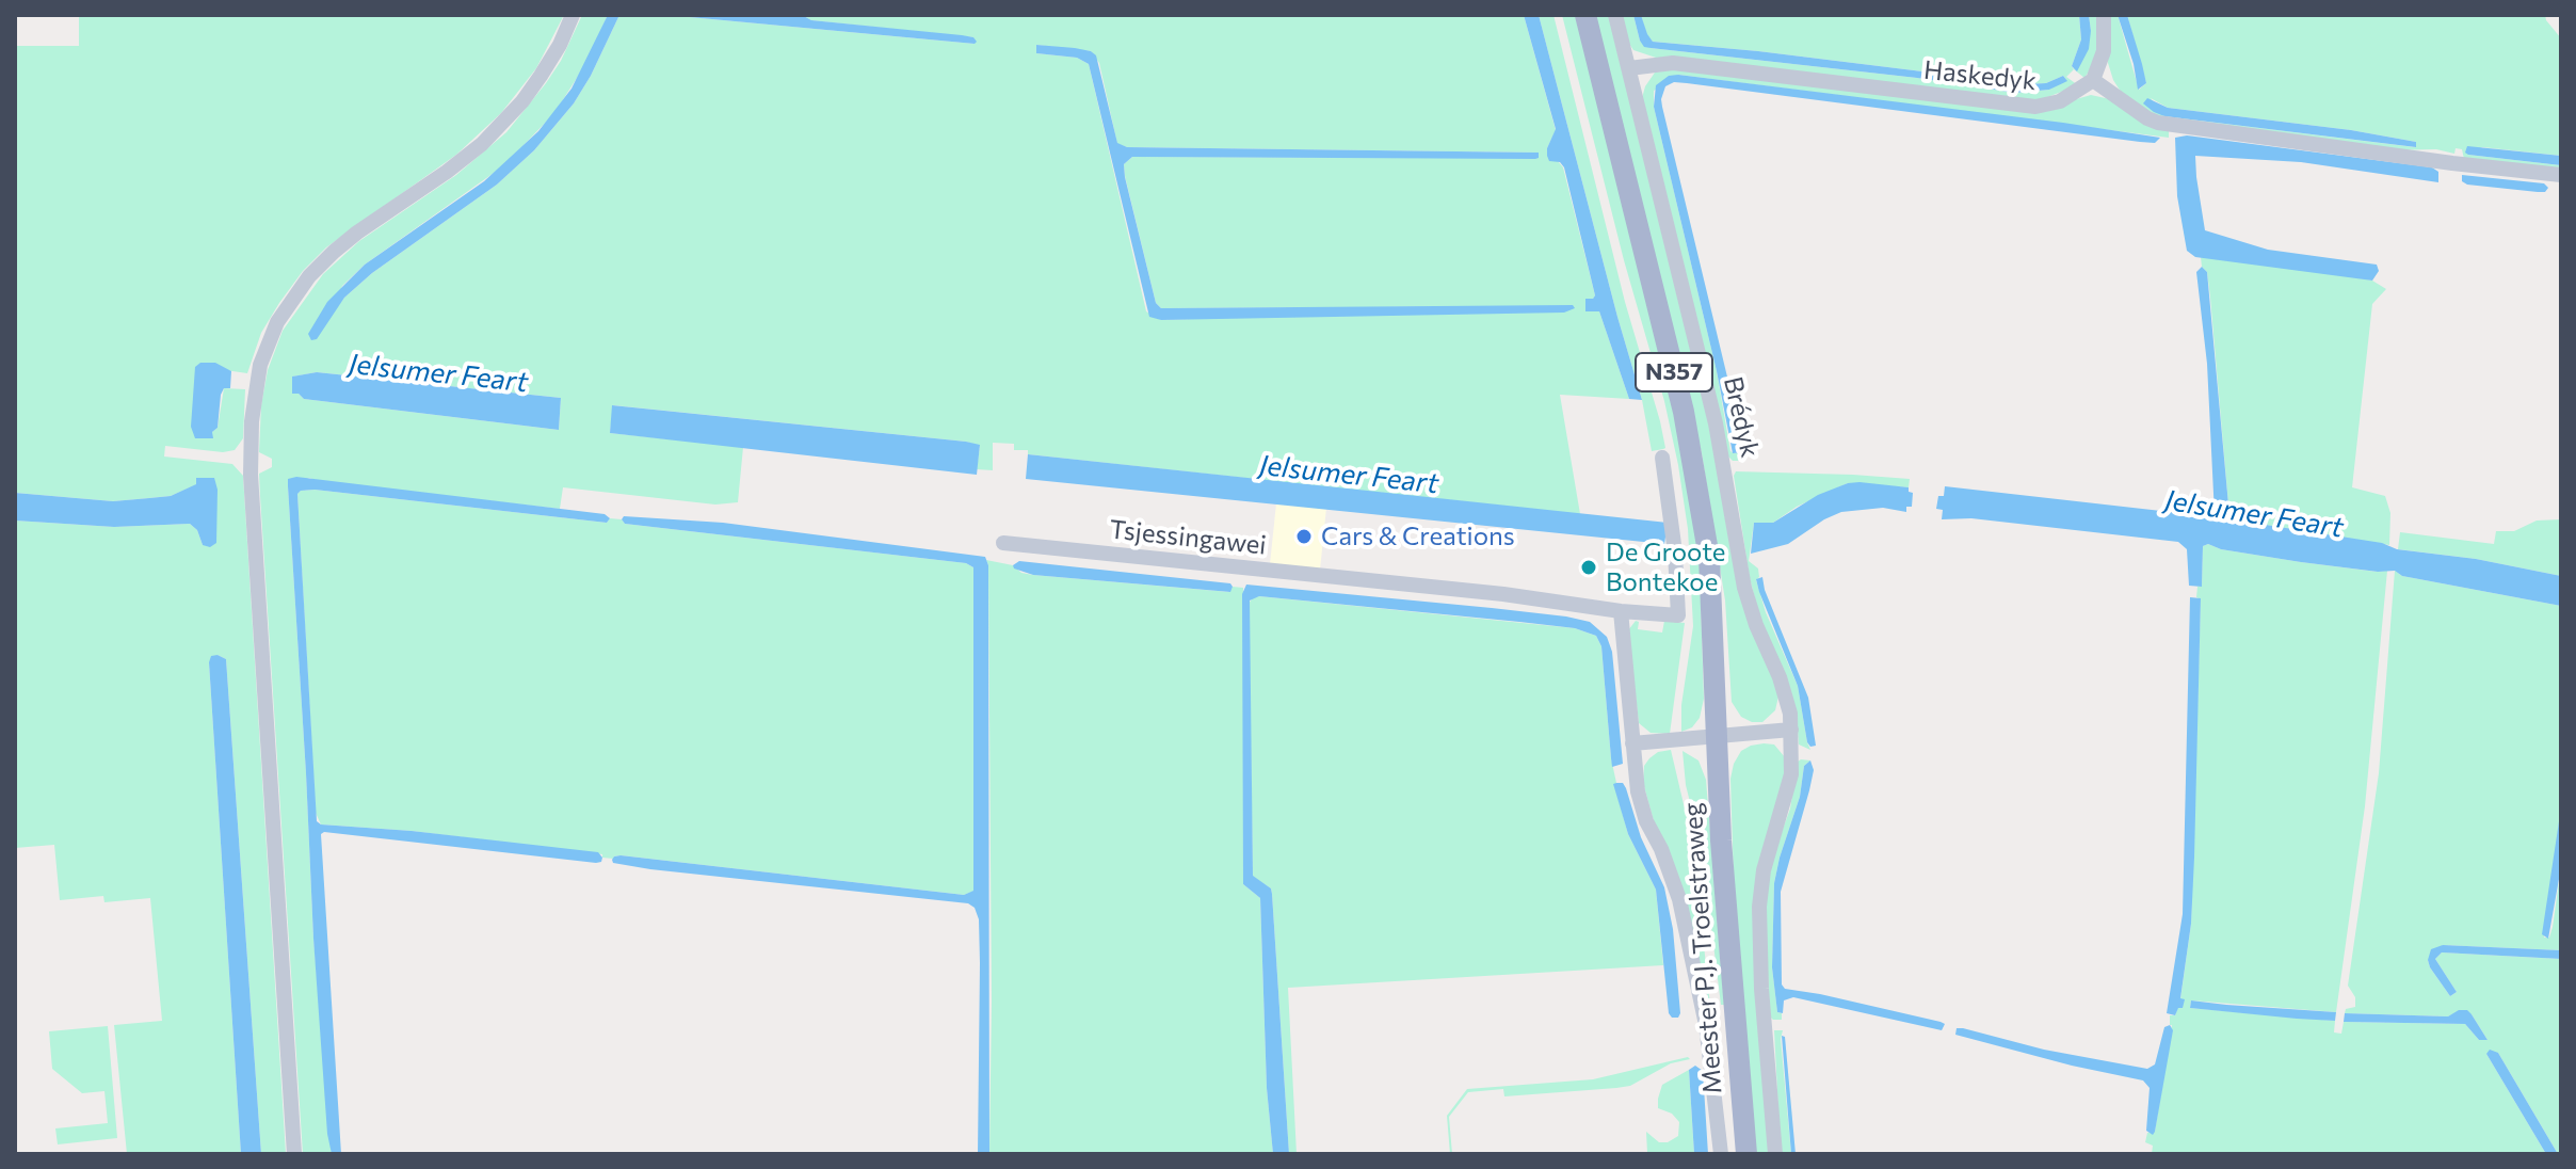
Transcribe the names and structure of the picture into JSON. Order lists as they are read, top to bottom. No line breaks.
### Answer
{"streets":{"main road":["N357","Meester P.J. Troelstraweg"],"street":["Haskedyk","Brédyk","Tsjessingawei"]},"crossings":[["Haskedyk","Brédyk"],["N357","Meester P.J. Troelstraweg"]],"water":["Jelsumer Feart"],"places":["Cars & Creations","De Groote Bontekoe"]}
